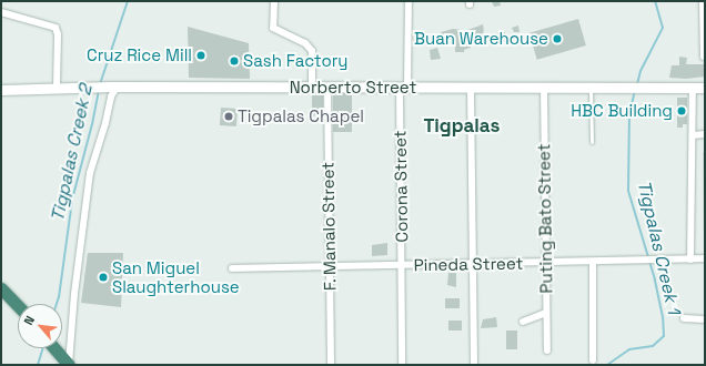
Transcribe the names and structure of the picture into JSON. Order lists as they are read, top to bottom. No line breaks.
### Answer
{"streets":{"main road":["Norberto Street"],"street":["Corona Street","Puting Bato Street","F. Manalo Street","Pineda Street"]},"crossings":[["Norberto Street","Corona Street"],["Norberto Street","Puting Bato Street"],["Norberto Street","F. Manalo Street"],["Corona Street","Pineda Street"],["Puting Bato Street","Pineda Street"],["F. Manalo Street","Pineda Street"]],"districts":["Tigpalas"],"water":["Tigpalas Creek 2","Tigpalas Creek 1"],"places":["Buan Warehouse","Cruz Rice Mill","Sash Factory","HBC Building","Tigpalas Chapel","San Miguel Slaughterhouse"],"north":"top left"}
